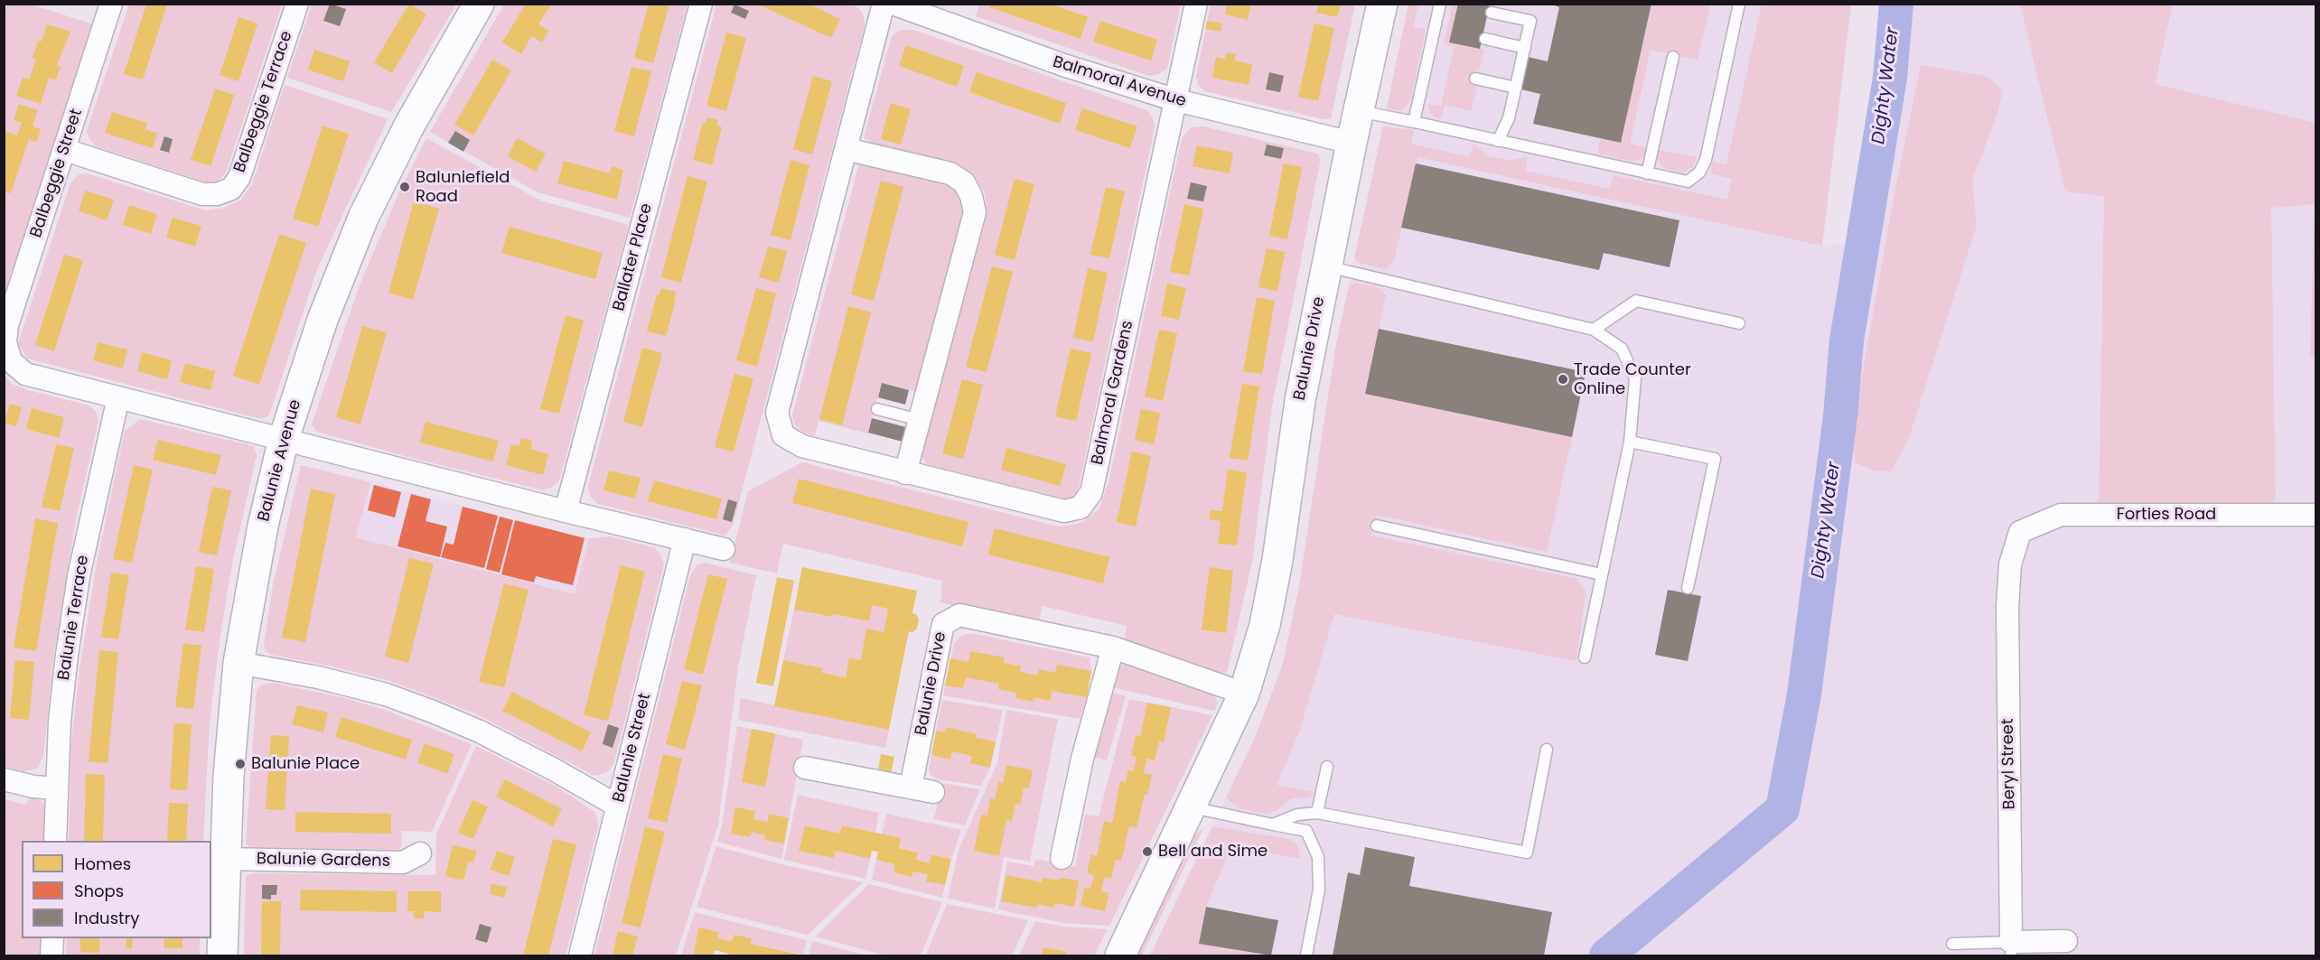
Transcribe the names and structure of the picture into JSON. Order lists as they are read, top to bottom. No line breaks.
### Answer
{"streets":{"street":["Balmoral Avenue","Balbeggie Terrace","Balbeggie Street","Ballater Place","Balunie Drive","Balmoral Gardens","Balunie Avenue","Forties Road","Balunie Terrace","Balunie Street","Beryl Street","Balunie Gardens"]},"crossings":[["Balmoral Avenue","Balunie Drive"],["Balmoral Avenue","Balmoral Gardens"],["Balbeggie Terrace","Balbeggie Street"],["Balunie Avenue","Balunie Gardens"],["Forties Road","Beryl Street"]],"water":["Dighty Water"],"places":["Baluniefield Road","Trade Counter Online","Balunie Place","Bell and Sime"],"legend":["Homes","Shops","Industry"]}
